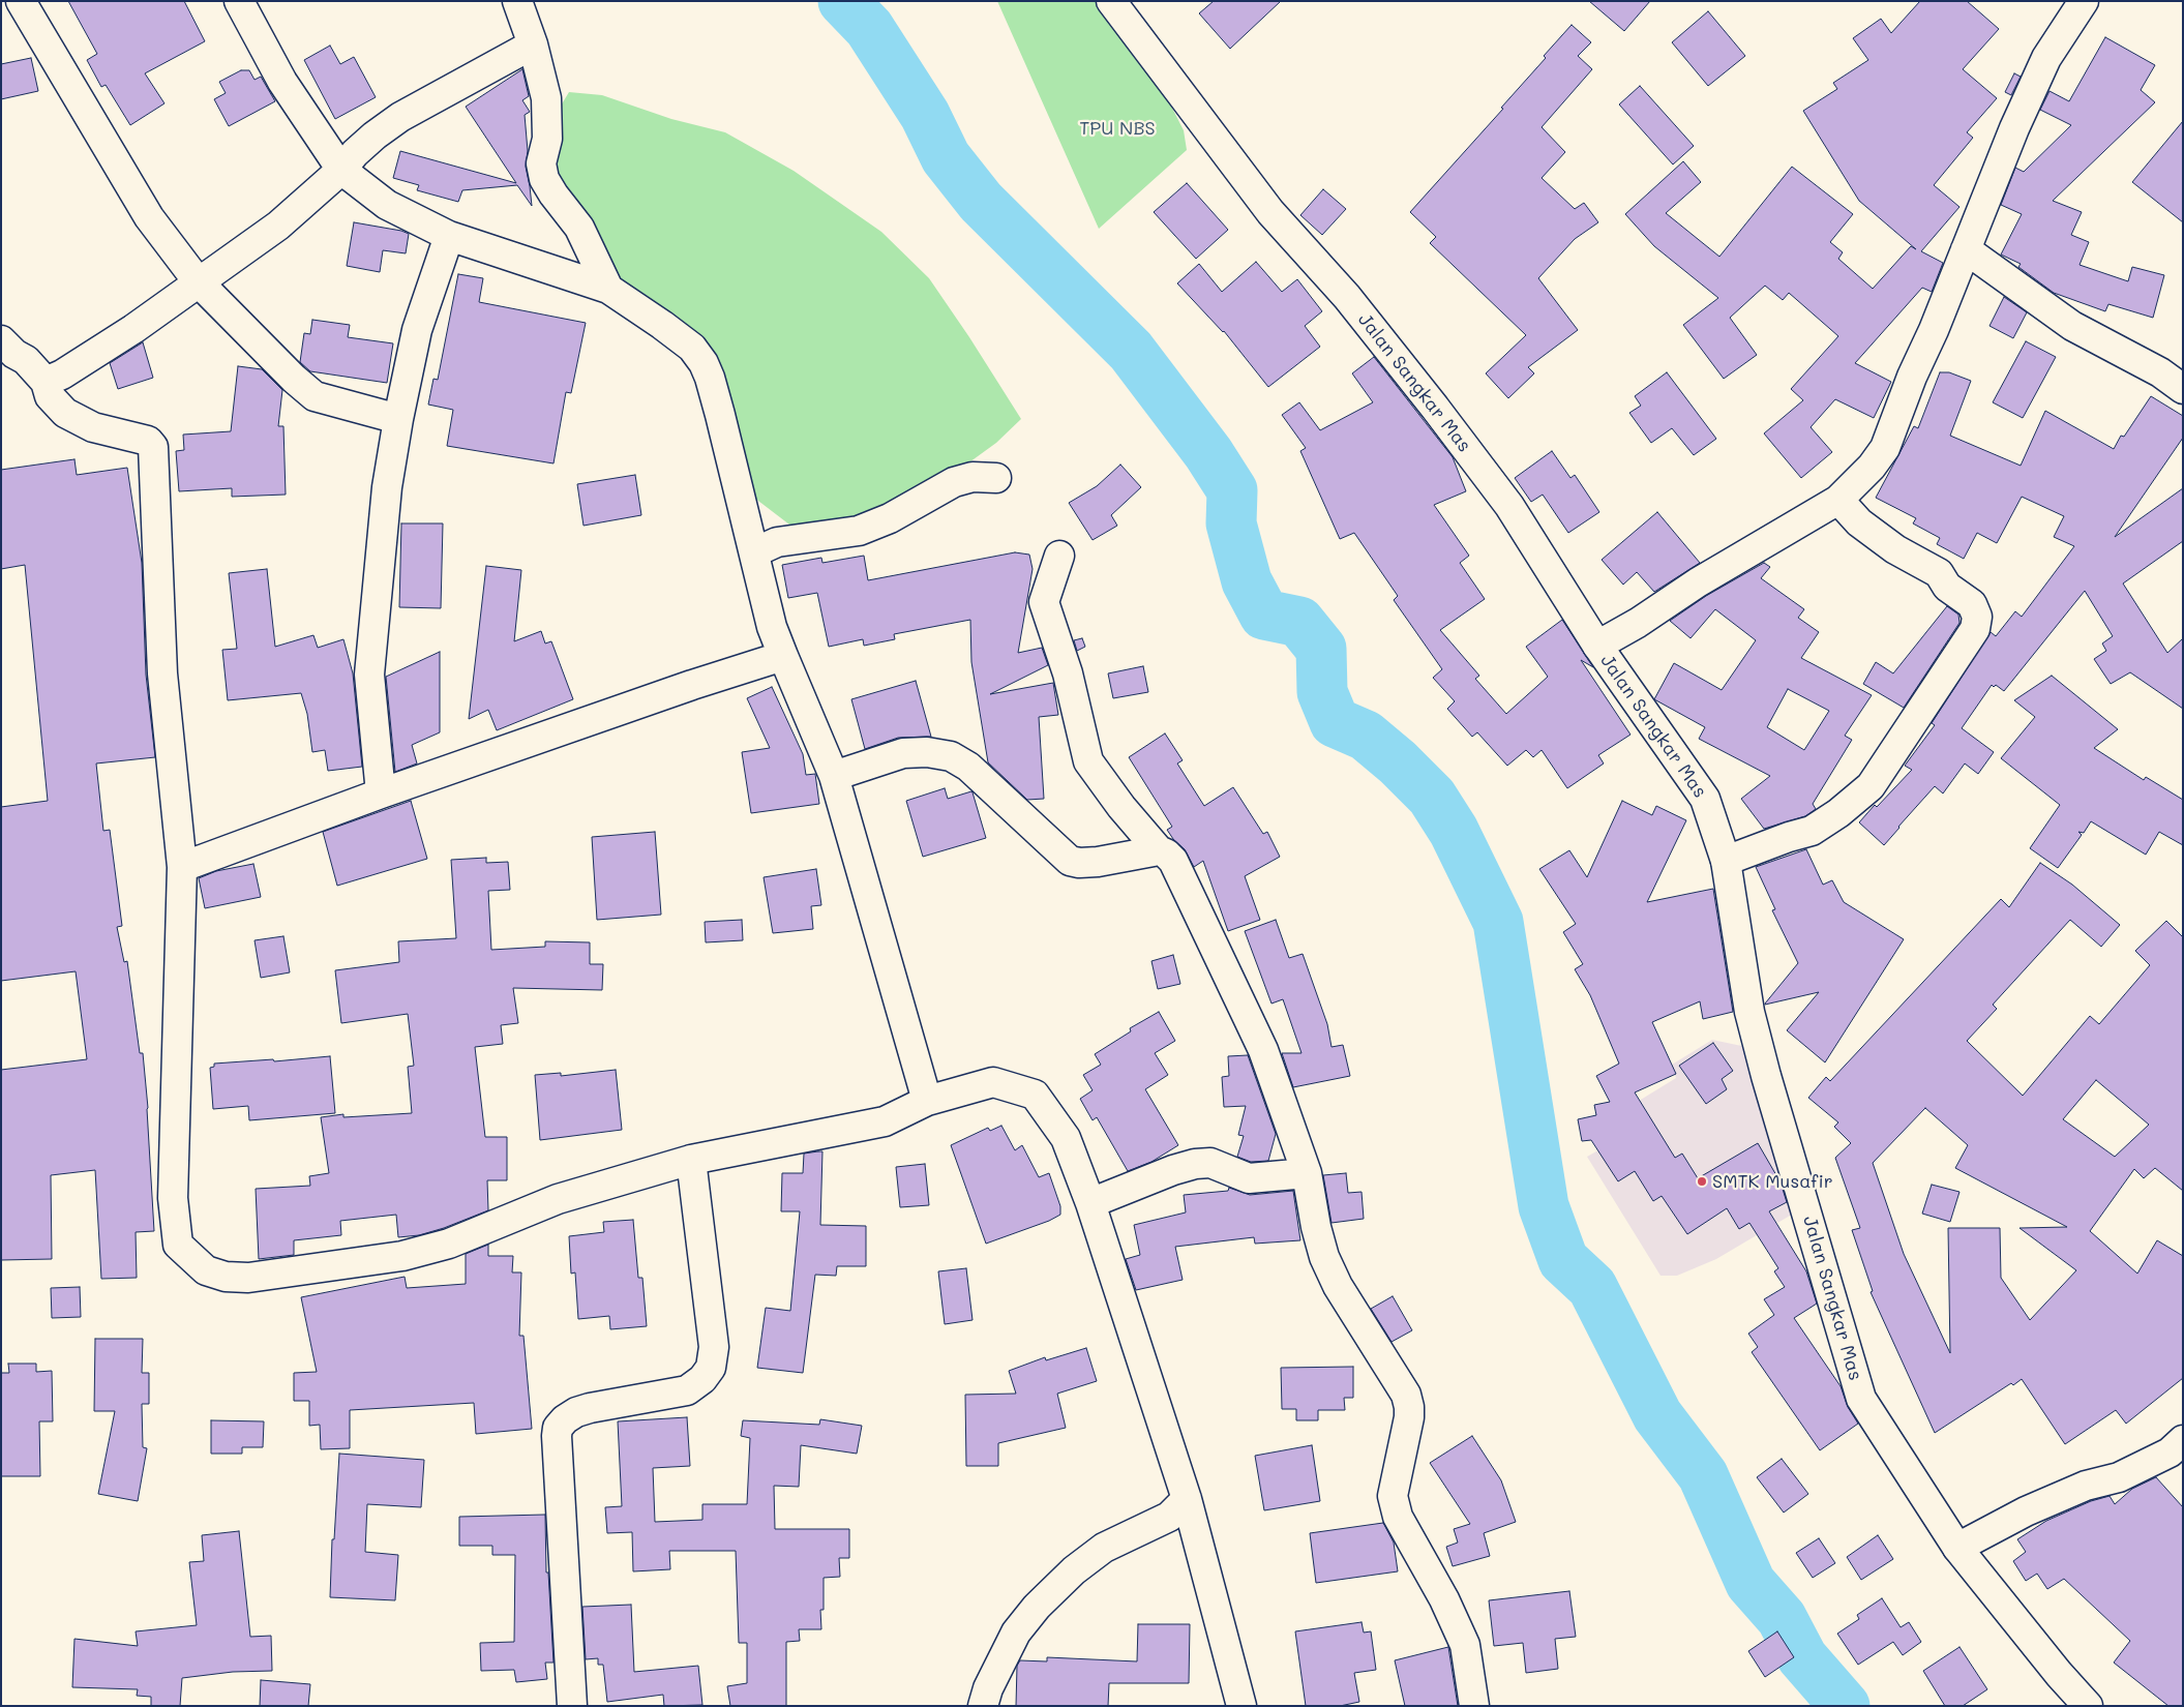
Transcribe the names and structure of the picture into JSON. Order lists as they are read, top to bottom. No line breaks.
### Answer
{"streets":{"street":["Jalan Sangkar Mas"]},"parks":["TPU NBS"],"places":["SMTK Musafir"]}
